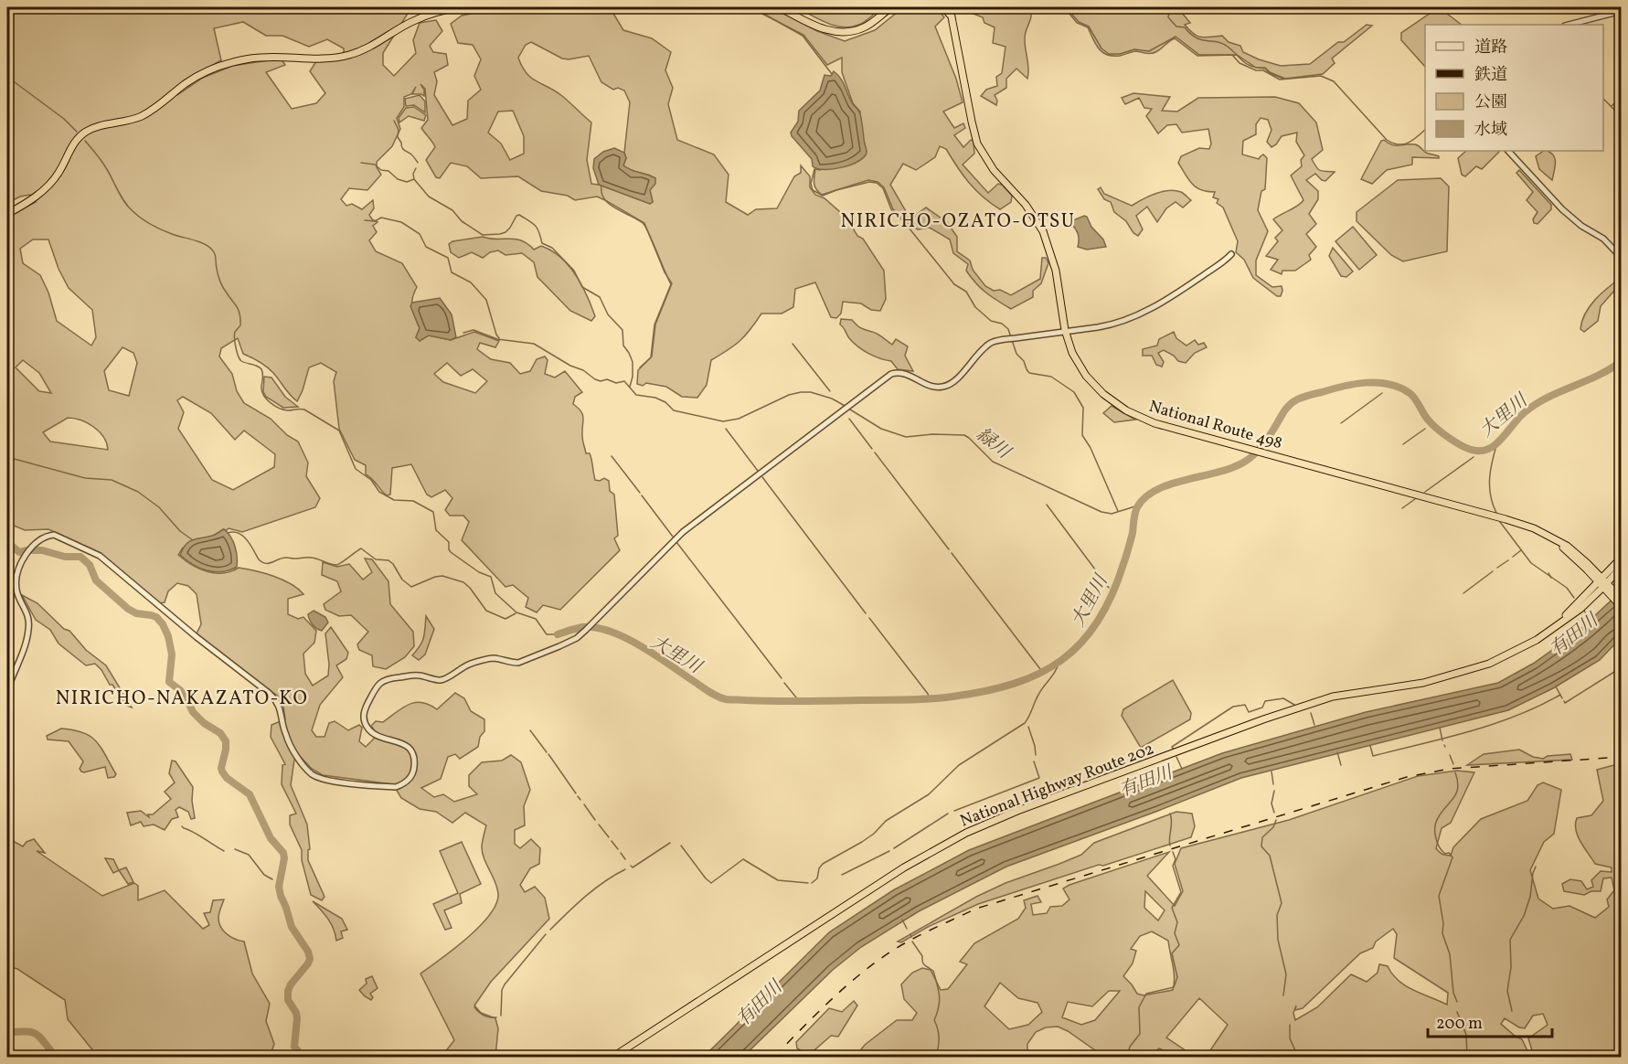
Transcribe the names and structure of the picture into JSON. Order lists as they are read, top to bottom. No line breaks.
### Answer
{"streets":{"highway":["National Route 498","National Highway Route 202"]},"crossings":[["National Route 498","National Highway Route 202"]],"districts":["NIRICHO-OZATO-OTSU","NIRICHO-NAKAZATO-KO"],"water":["大里川","緑川","有田川"],"legend":["道路","鉄道","公園","水域"],"scale_bar":"200 m"}
